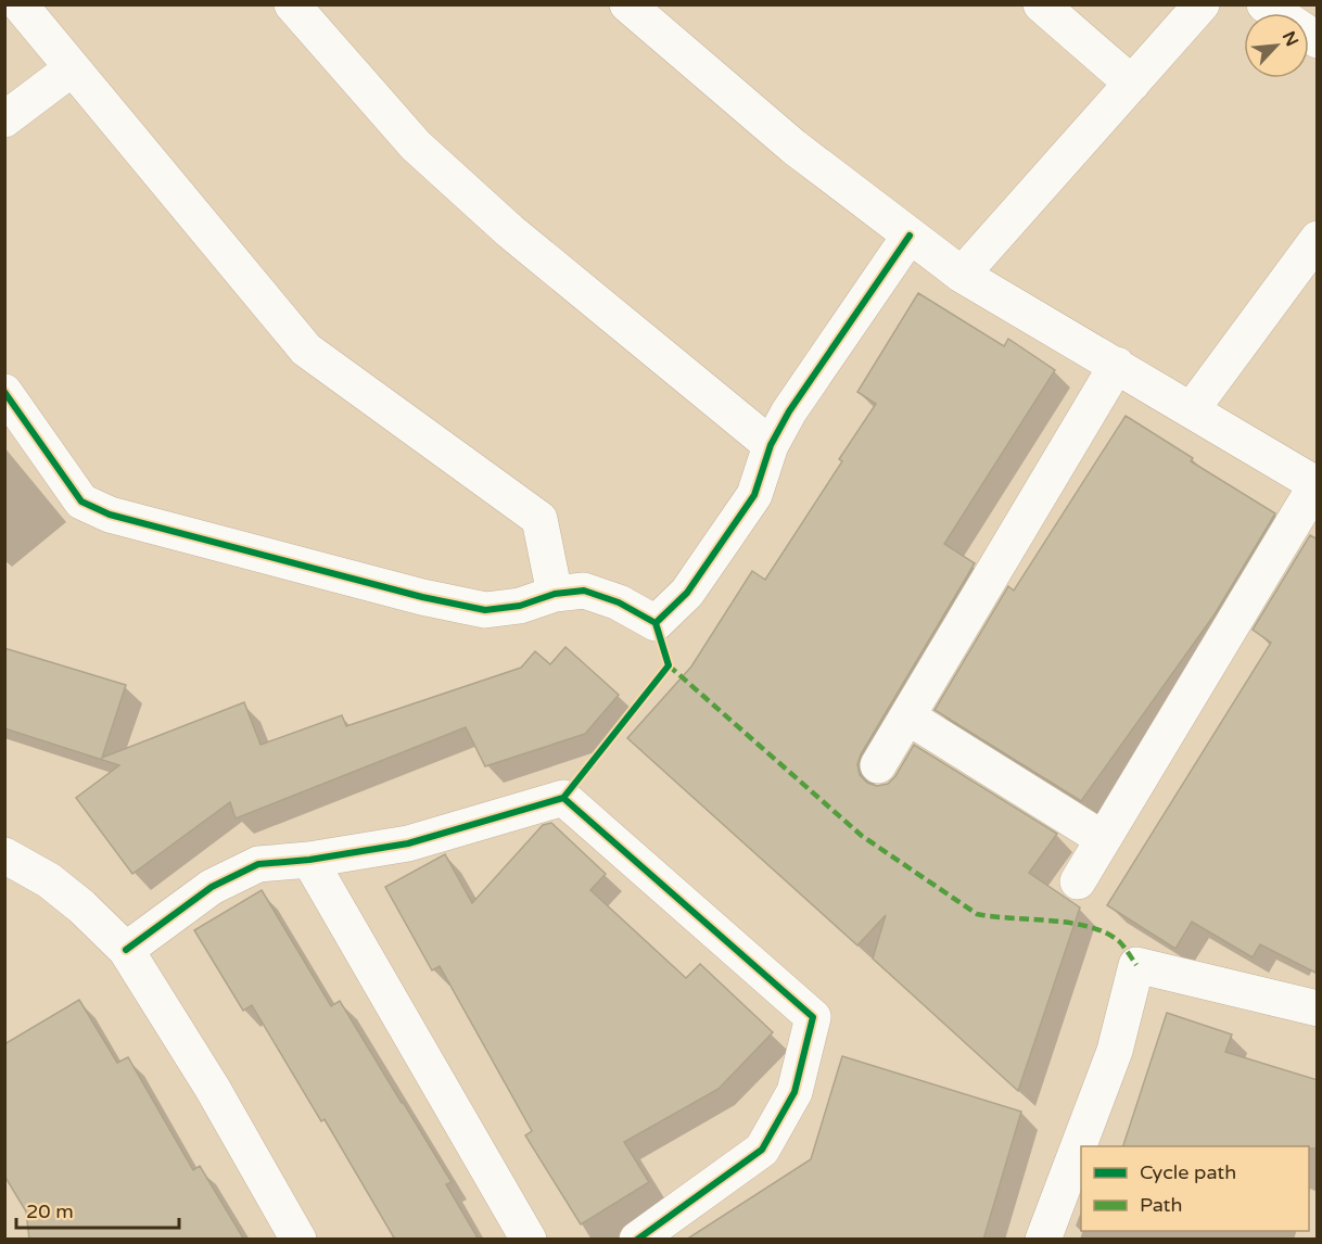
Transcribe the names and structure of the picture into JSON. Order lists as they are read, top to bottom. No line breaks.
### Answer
{"legend":["Cycle path","Path"],"scale_bar":"20 m","north":"top right"}
